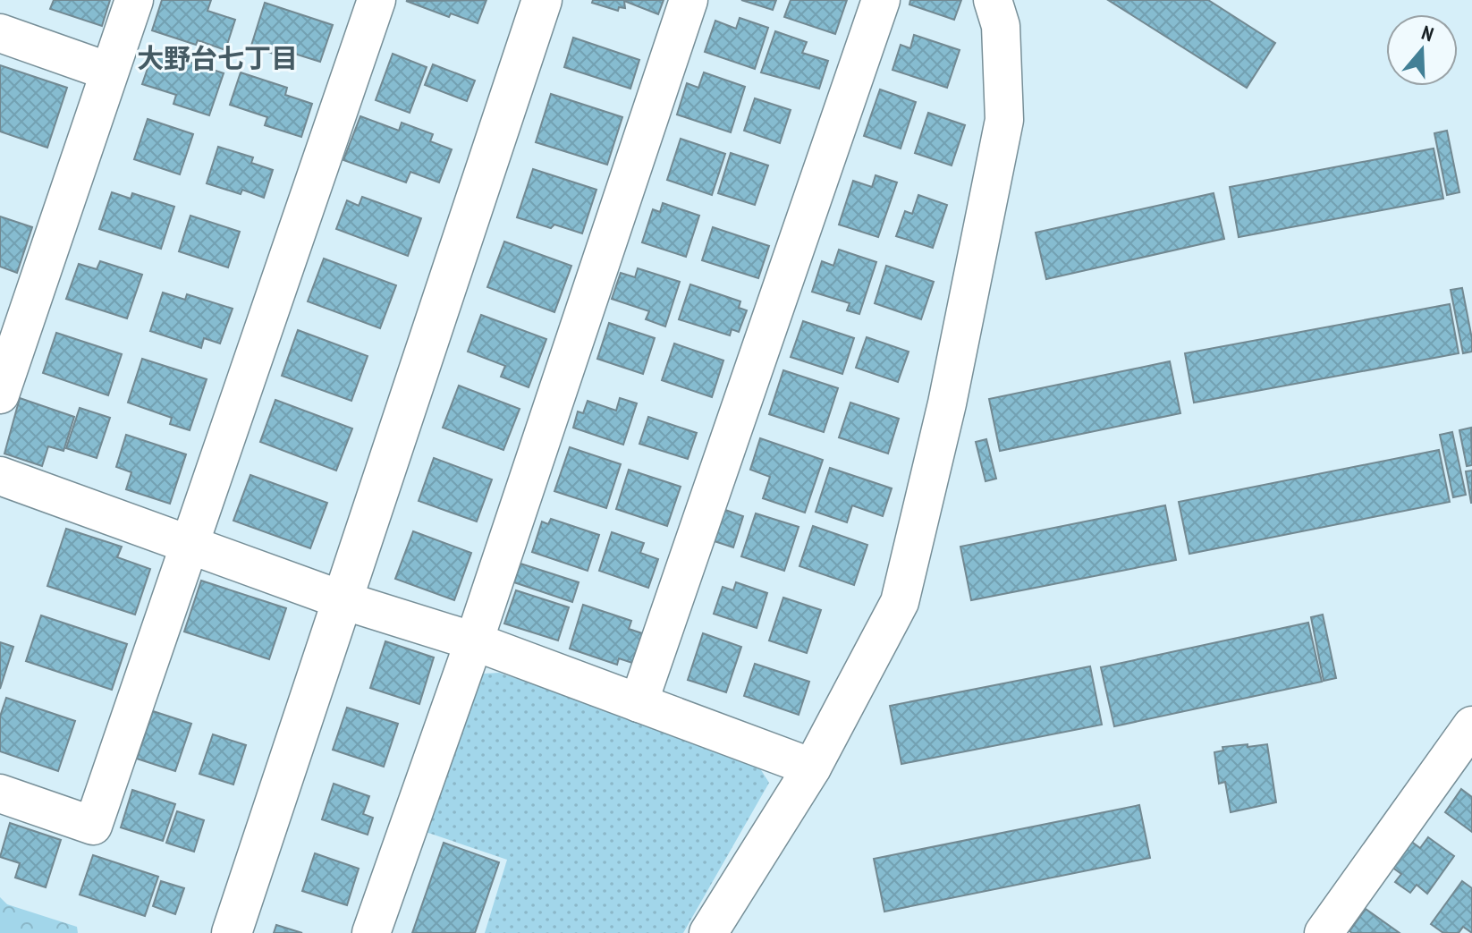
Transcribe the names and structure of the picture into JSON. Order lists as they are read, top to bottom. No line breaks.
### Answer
{"districts":["大野台七丁目"],"north":"top"}
